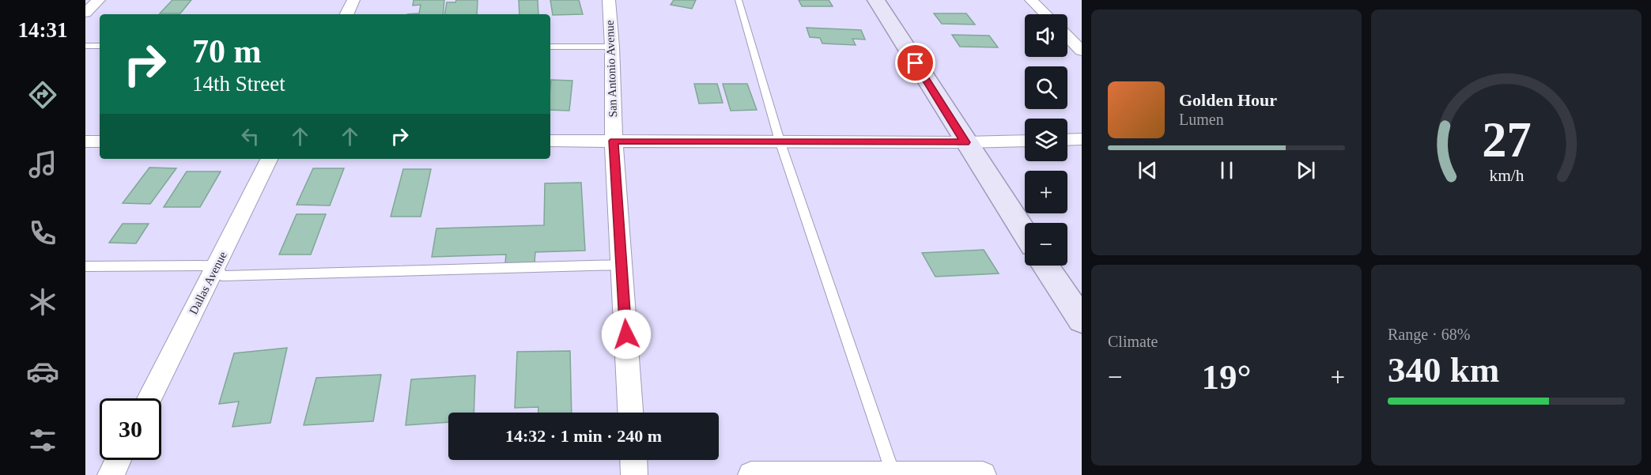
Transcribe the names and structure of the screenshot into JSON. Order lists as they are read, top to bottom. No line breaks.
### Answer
{"streets":{"street":["San Antonio Avenue","Dallas Avenue"]},"page":{"tabs":"14:31","map_buttons":["+","−"],"turn":["70 m","14th Street"],"song":["Golden Hour","Lumen"],"tile":["Climate",["Range · 68%","340 km"]],"heat":["−","19°","+"],"limit":"30","trip":"14:32 · 1 min · 240 m","gauge":["27","km/h"]}}
